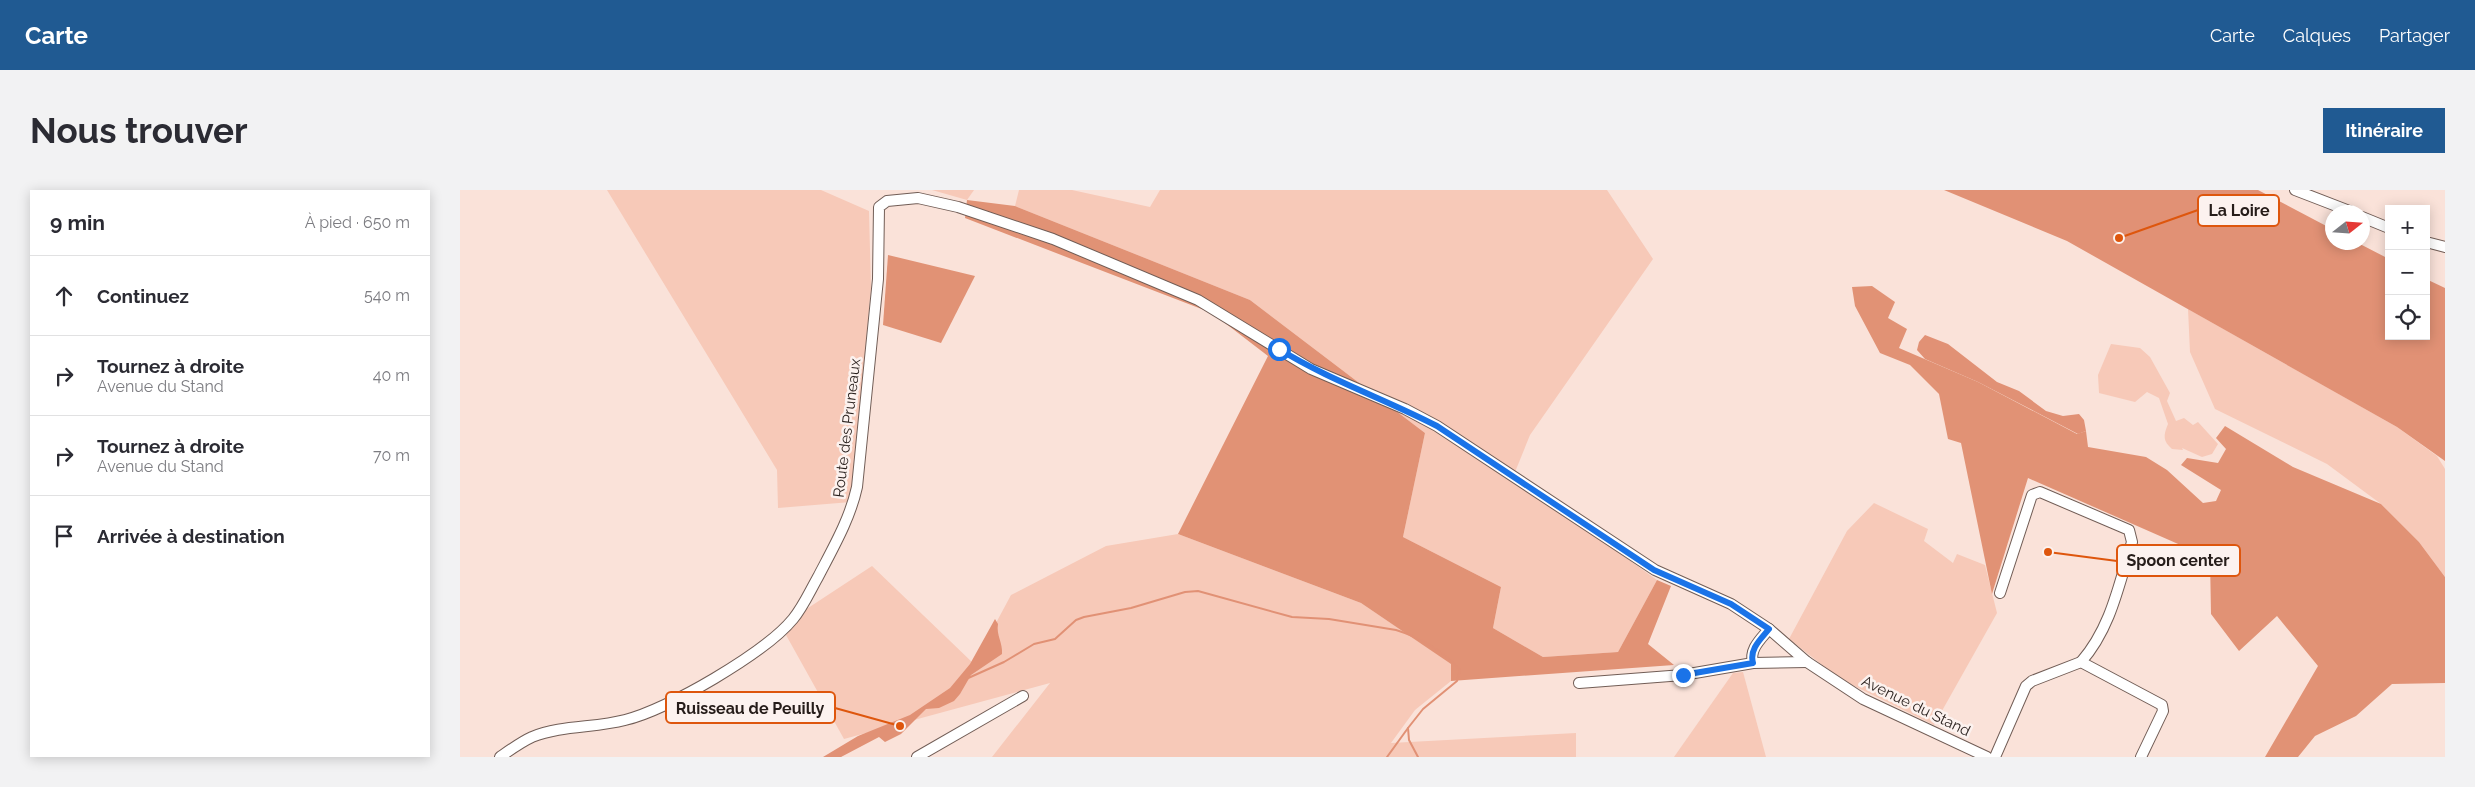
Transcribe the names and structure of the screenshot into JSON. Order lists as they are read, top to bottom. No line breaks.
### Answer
{"streets":{"street":["Route des Pruneaux","Avenue du Stand"]},"crossings":[["Route des Pruneaux","Avenue du Stand"]],"places":["La Loire","Spoon center","Ruisseau de Peuilly"],"north":"right","page":{"header":"Carte","nav":["Carte","Calques","Partager"],"buttons":"Itinéraire","title":"Nous trouver","heading":["9 min","À pied · 650 m"],"map_buttons":["+","−"],"list":[["Continuez","540 m"],["Tournez à droite","Avenue du Stand","40 m"],["Tournez à droite","Avenue du Stand","70 m"],"Arrivée à destination"]}}
